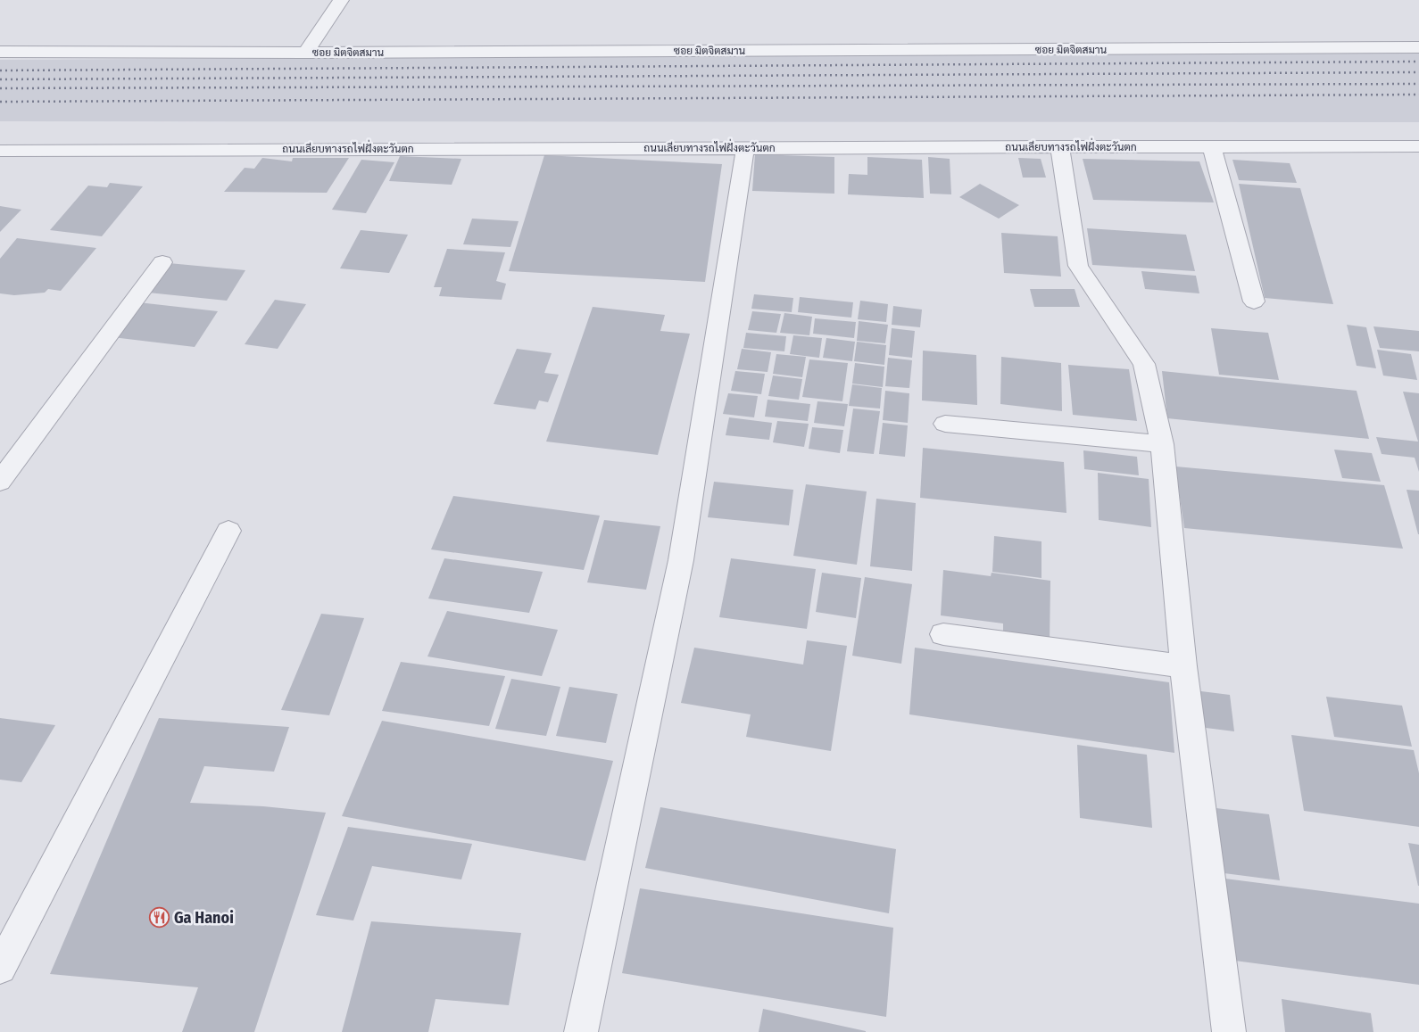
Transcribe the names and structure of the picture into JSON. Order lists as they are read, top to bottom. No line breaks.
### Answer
{"streets":{"street":["ซอย มิตจิตสมาน","ถนนเลียบทางรถไฟฝั่งตะวันตก"]},"places":{"restaurant":["Ga Hanoi"]}}
